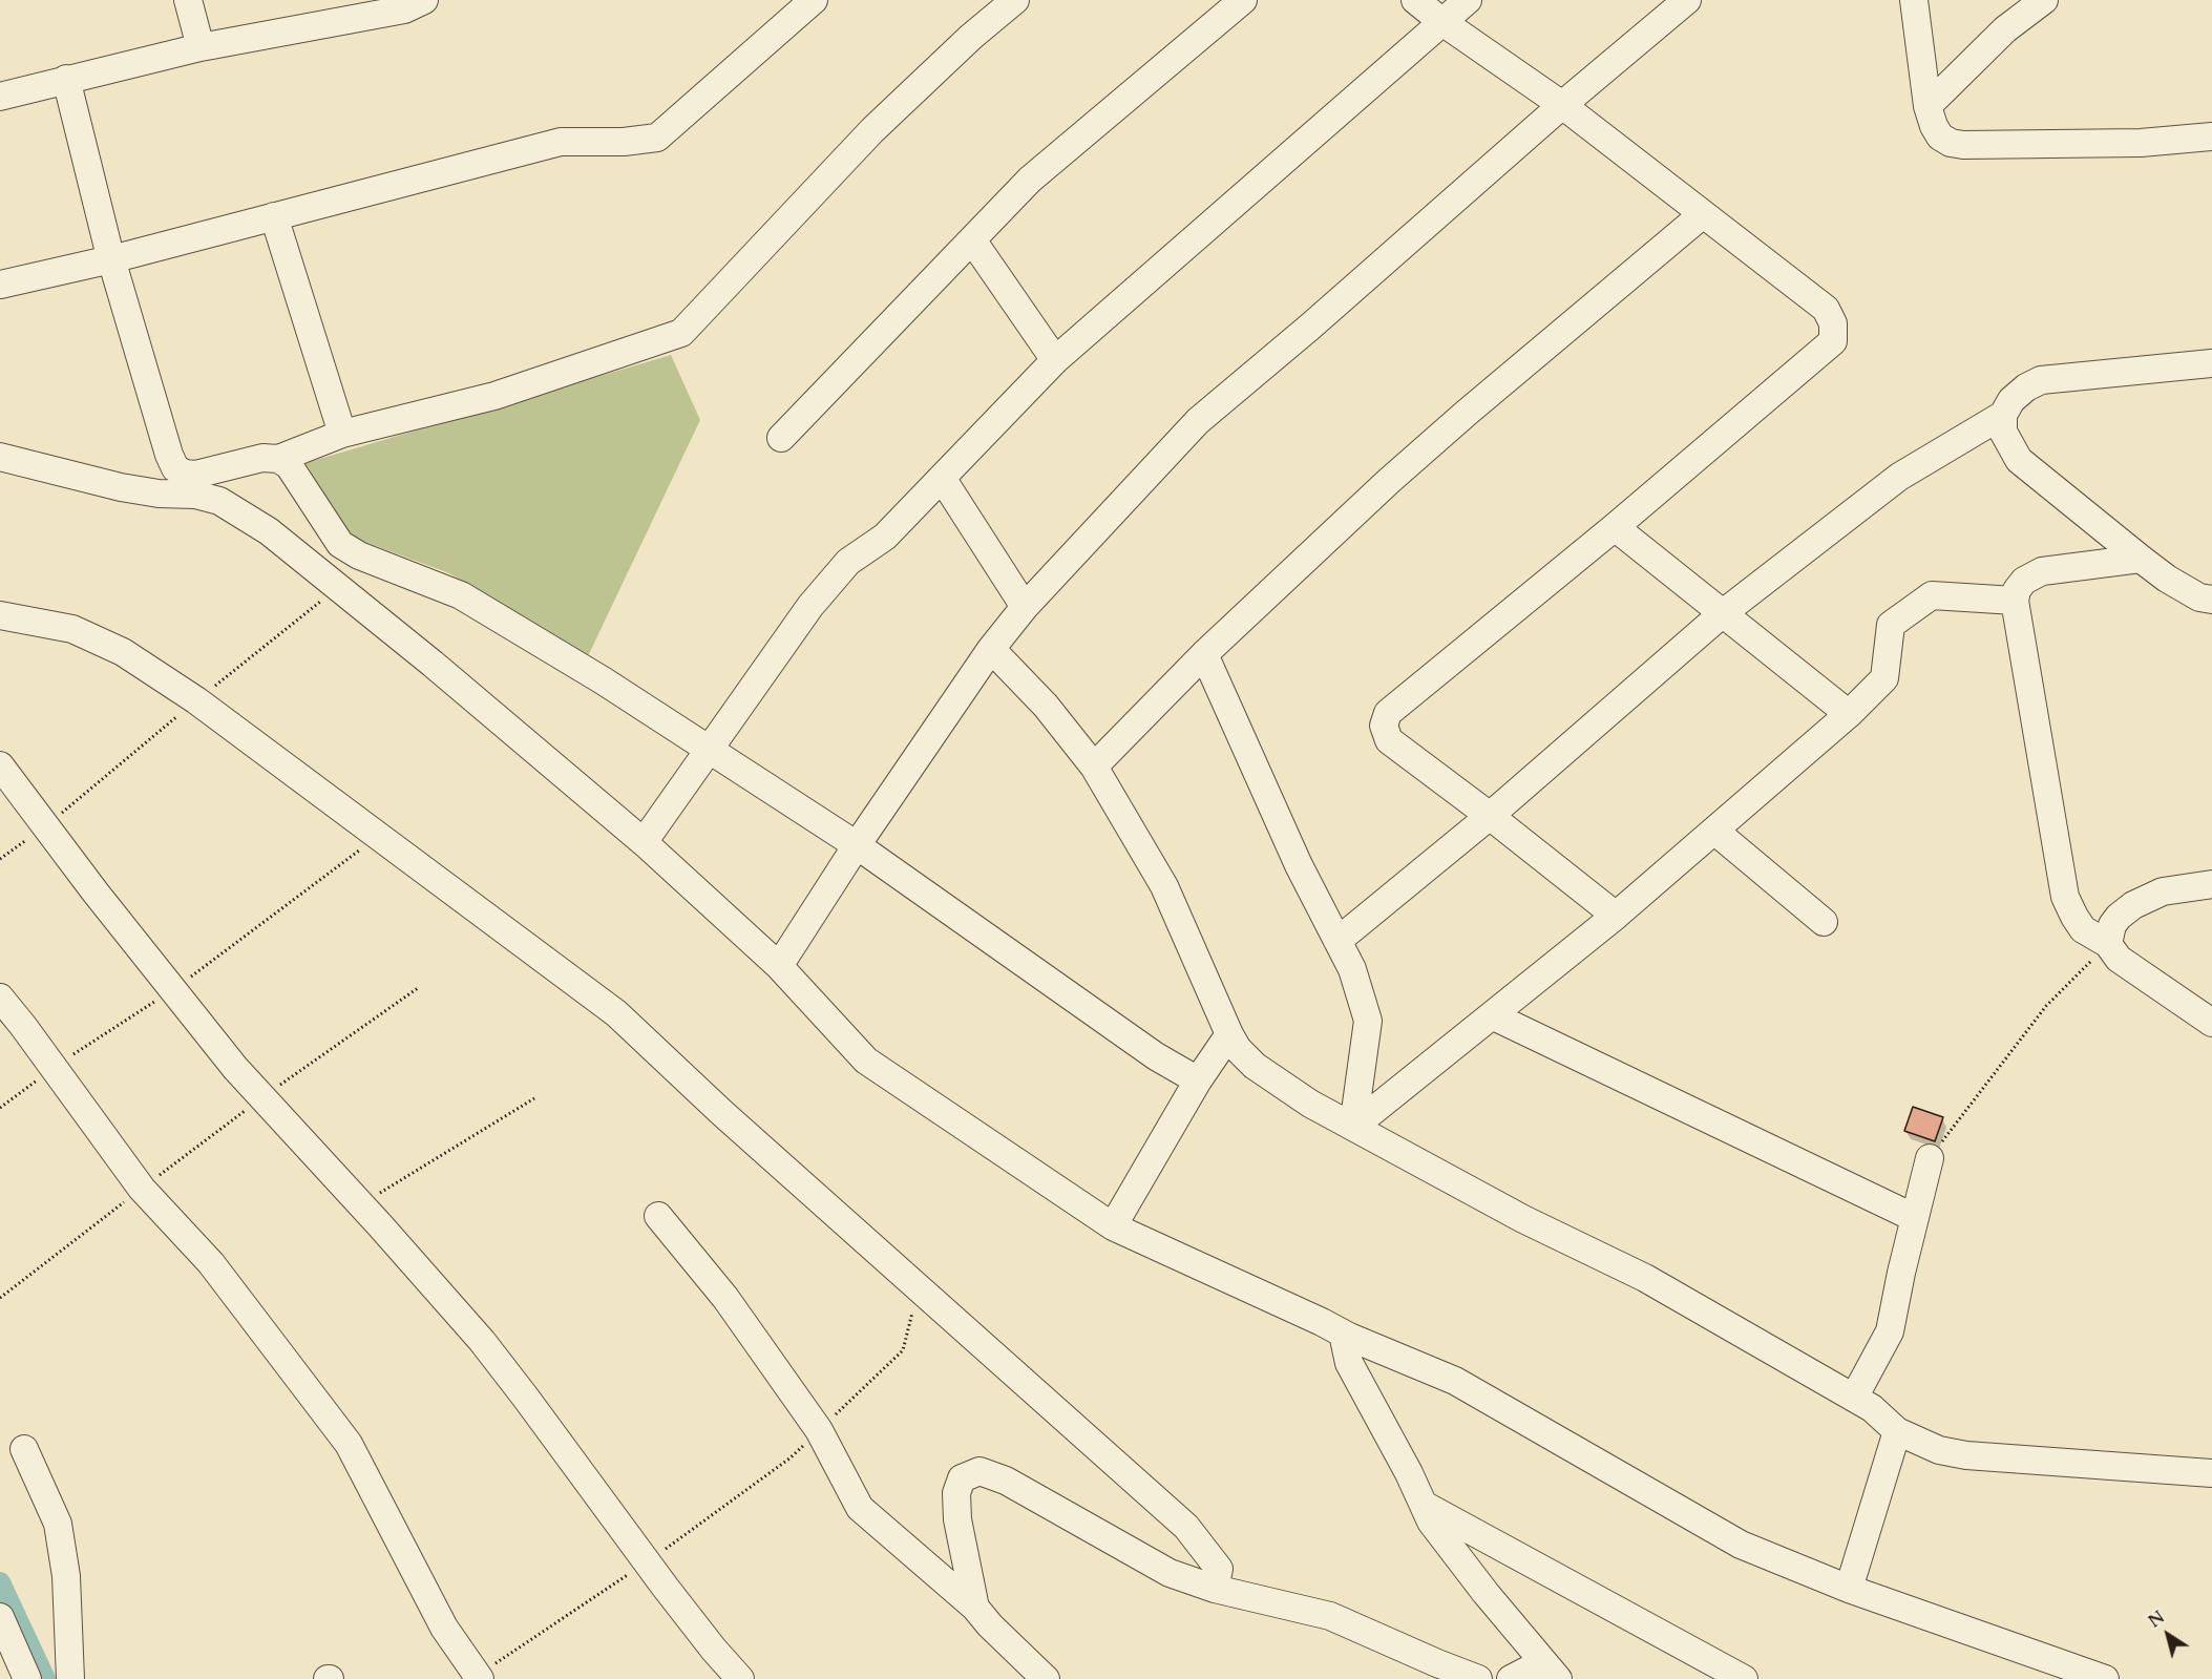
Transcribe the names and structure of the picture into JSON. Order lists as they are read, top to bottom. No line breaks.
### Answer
{"north":"top left"}
